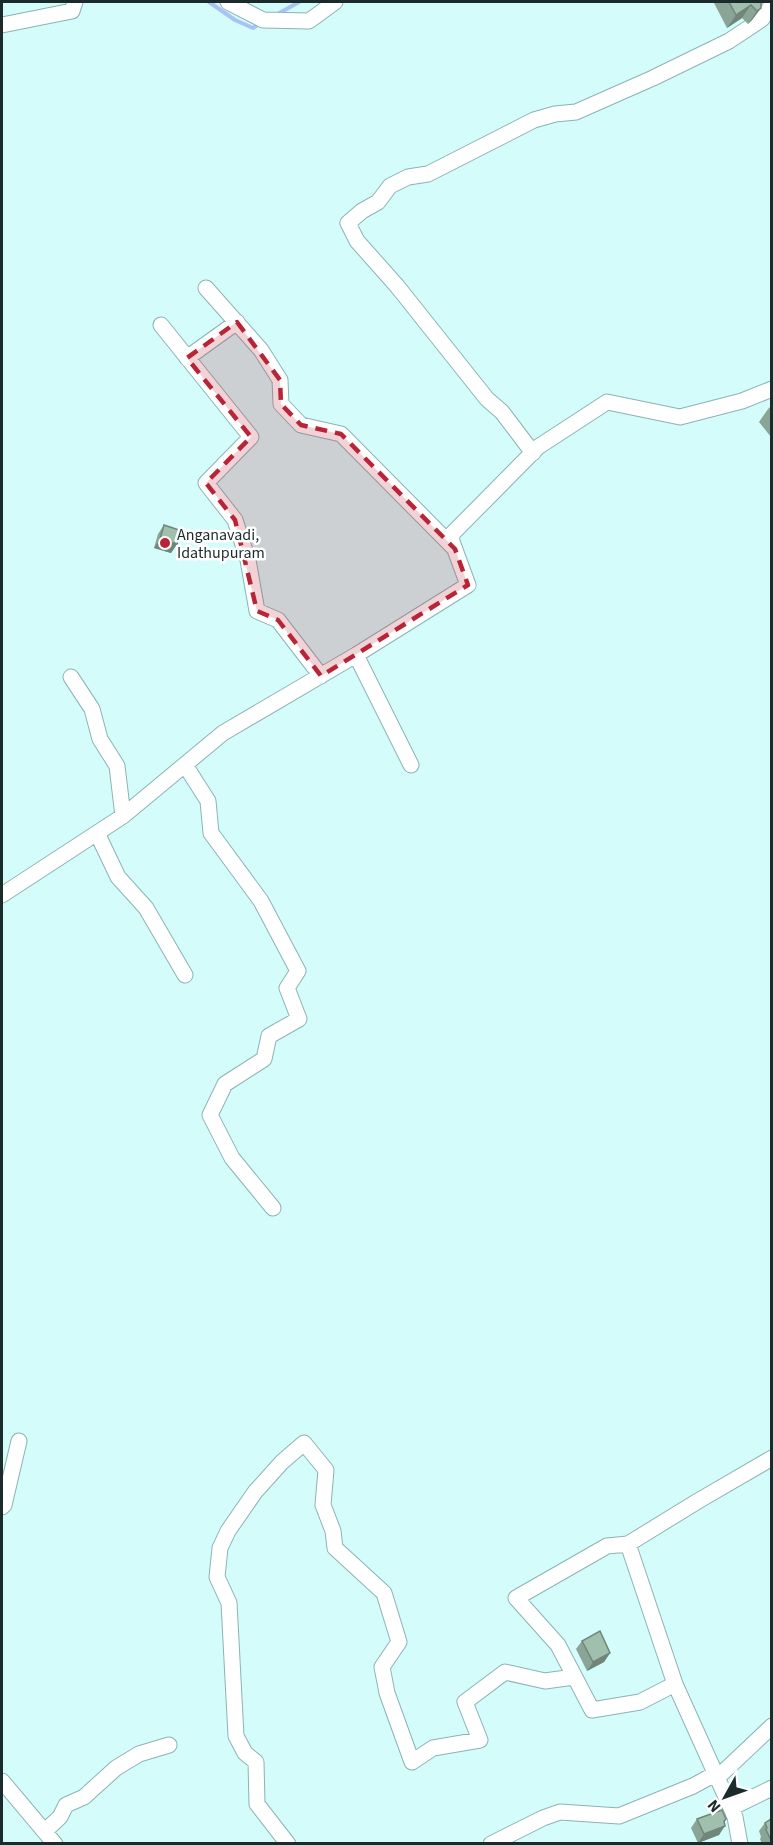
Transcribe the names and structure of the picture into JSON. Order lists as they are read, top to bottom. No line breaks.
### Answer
{"places":["Anganavadi, Idathupuram"],"north":"bottom left"}
